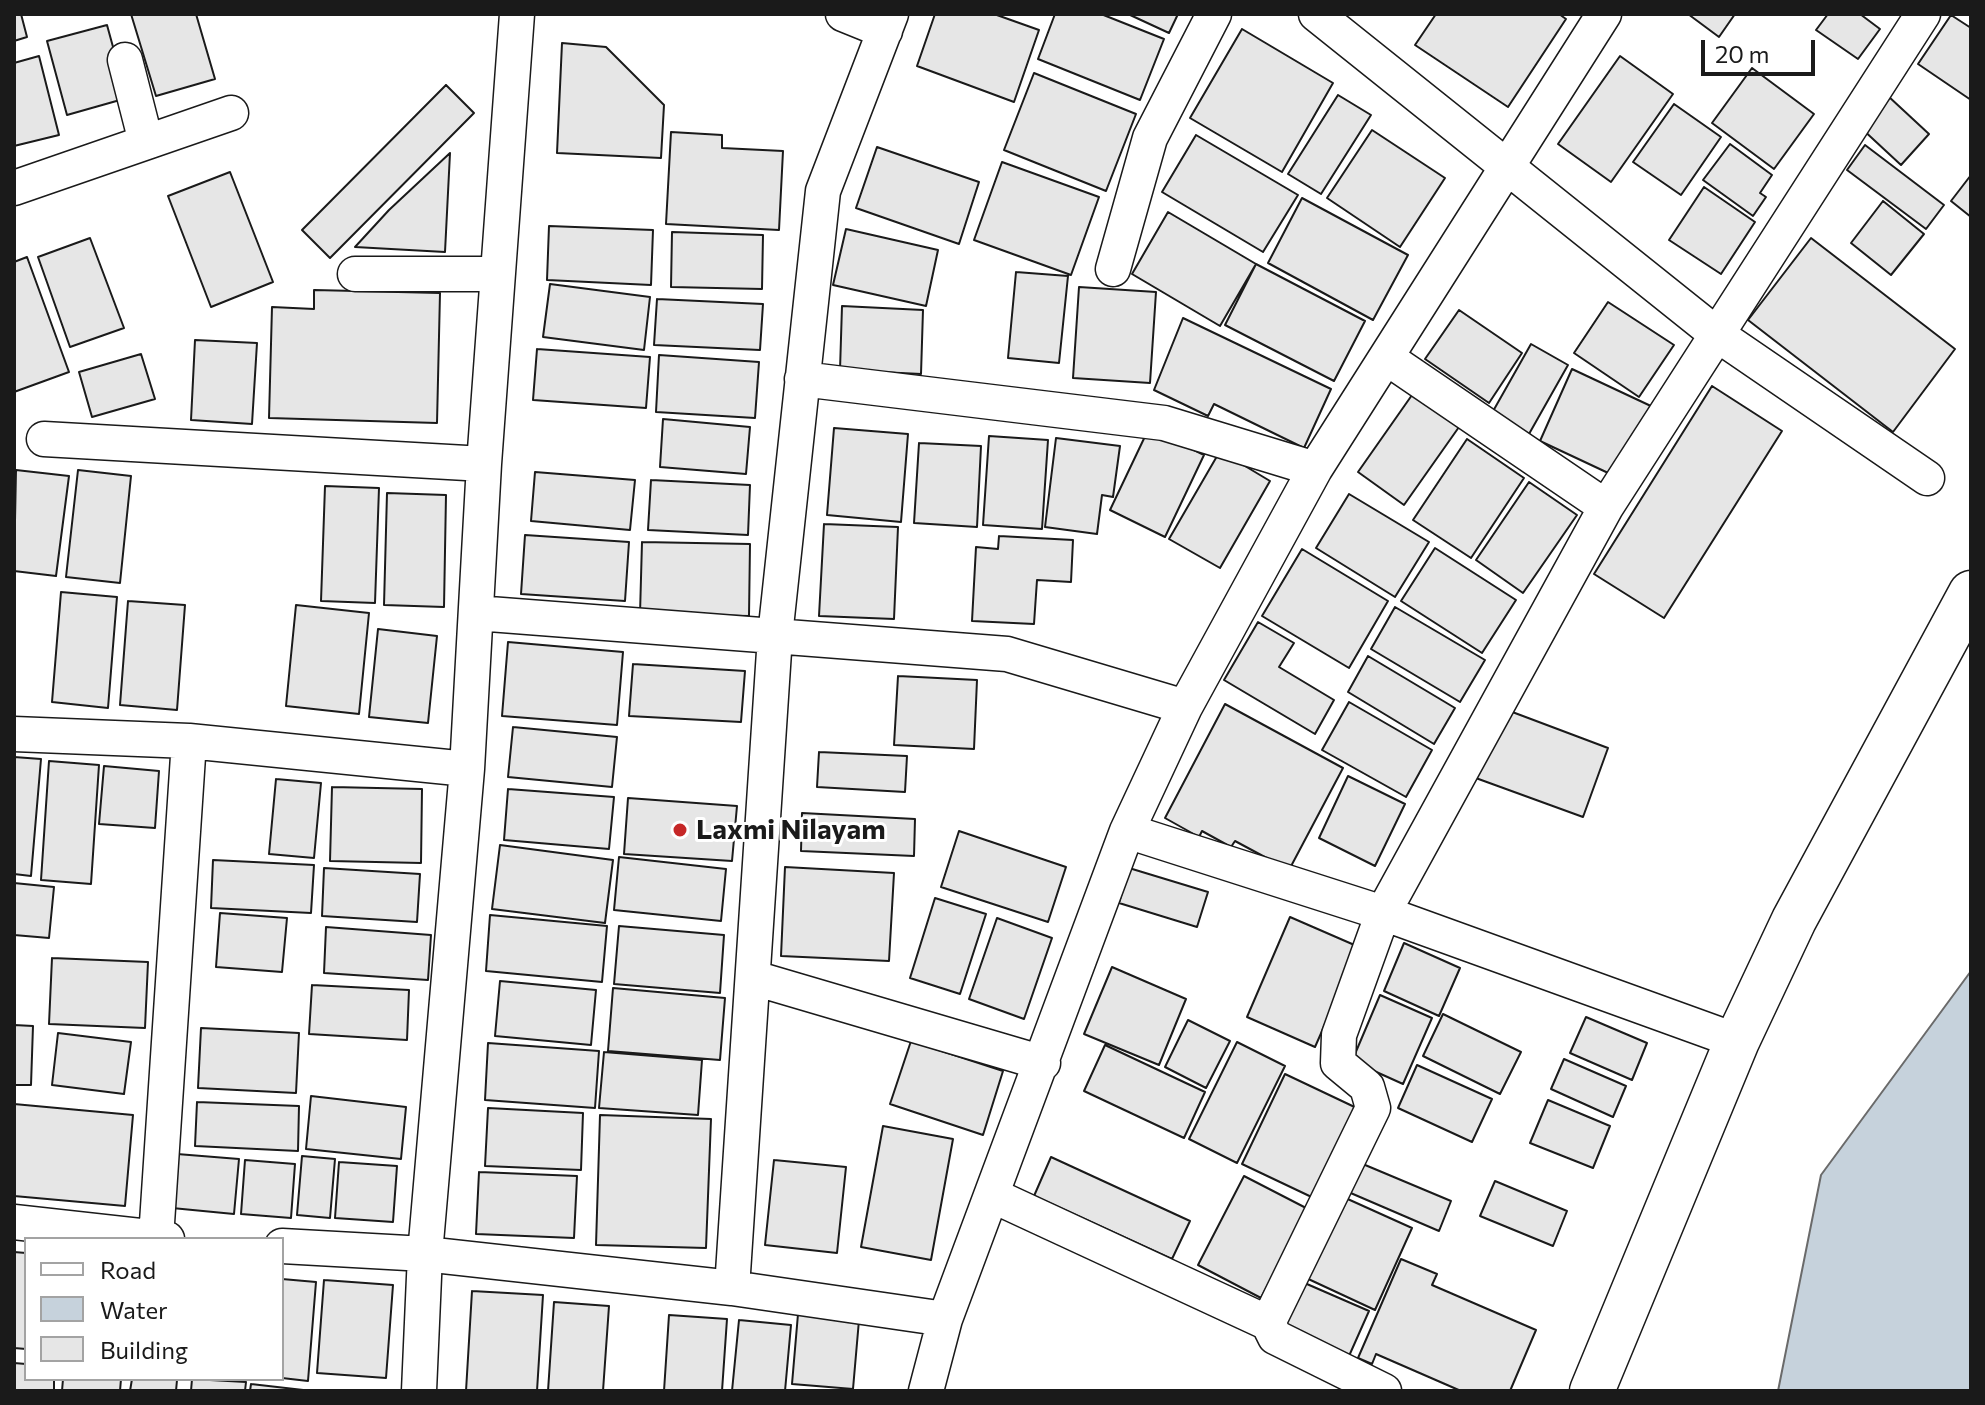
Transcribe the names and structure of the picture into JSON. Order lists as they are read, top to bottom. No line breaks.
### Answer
{"places":["Laxmi Nilayam"],"legend":["Road","Water","Building"],"scale_bar":"20 m"}
